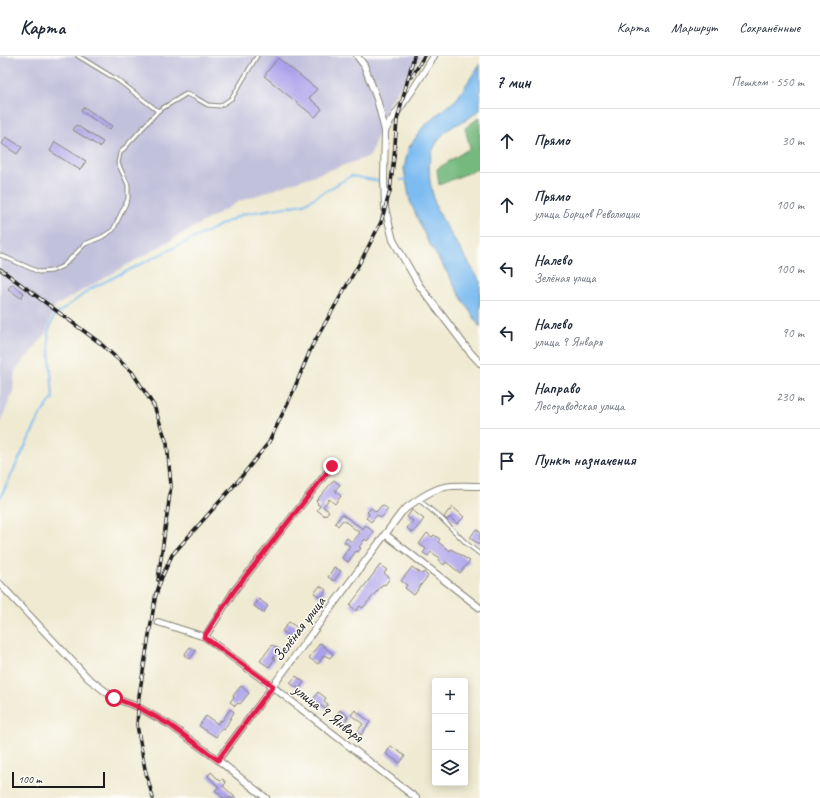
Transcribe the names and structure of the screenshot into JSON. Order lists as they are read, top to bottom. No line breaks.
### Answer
{"streets":{"street":["Зелёная улица","улица 9 Января"]},"crossings":[["Зелёная улица","улица 9 Января"]],"scale_bar":"100 m","page":{"header":"Карта","nav":["Карта","Маршрут","Сохранённые"],"heading":["7 мин","Пешком · 550 m"],"list":[["Прямо","30 m"],["Прямо","улица Борцов Революции","100 m"],["Налево","Зелёная улица","100 m"],["Налево","улица 9 Января","90 m"],["Направо","Лесозаводская улица","230 m"],"Пункт назначения"],"map_buttons":["+","−"],"scale":"100 m"}}
